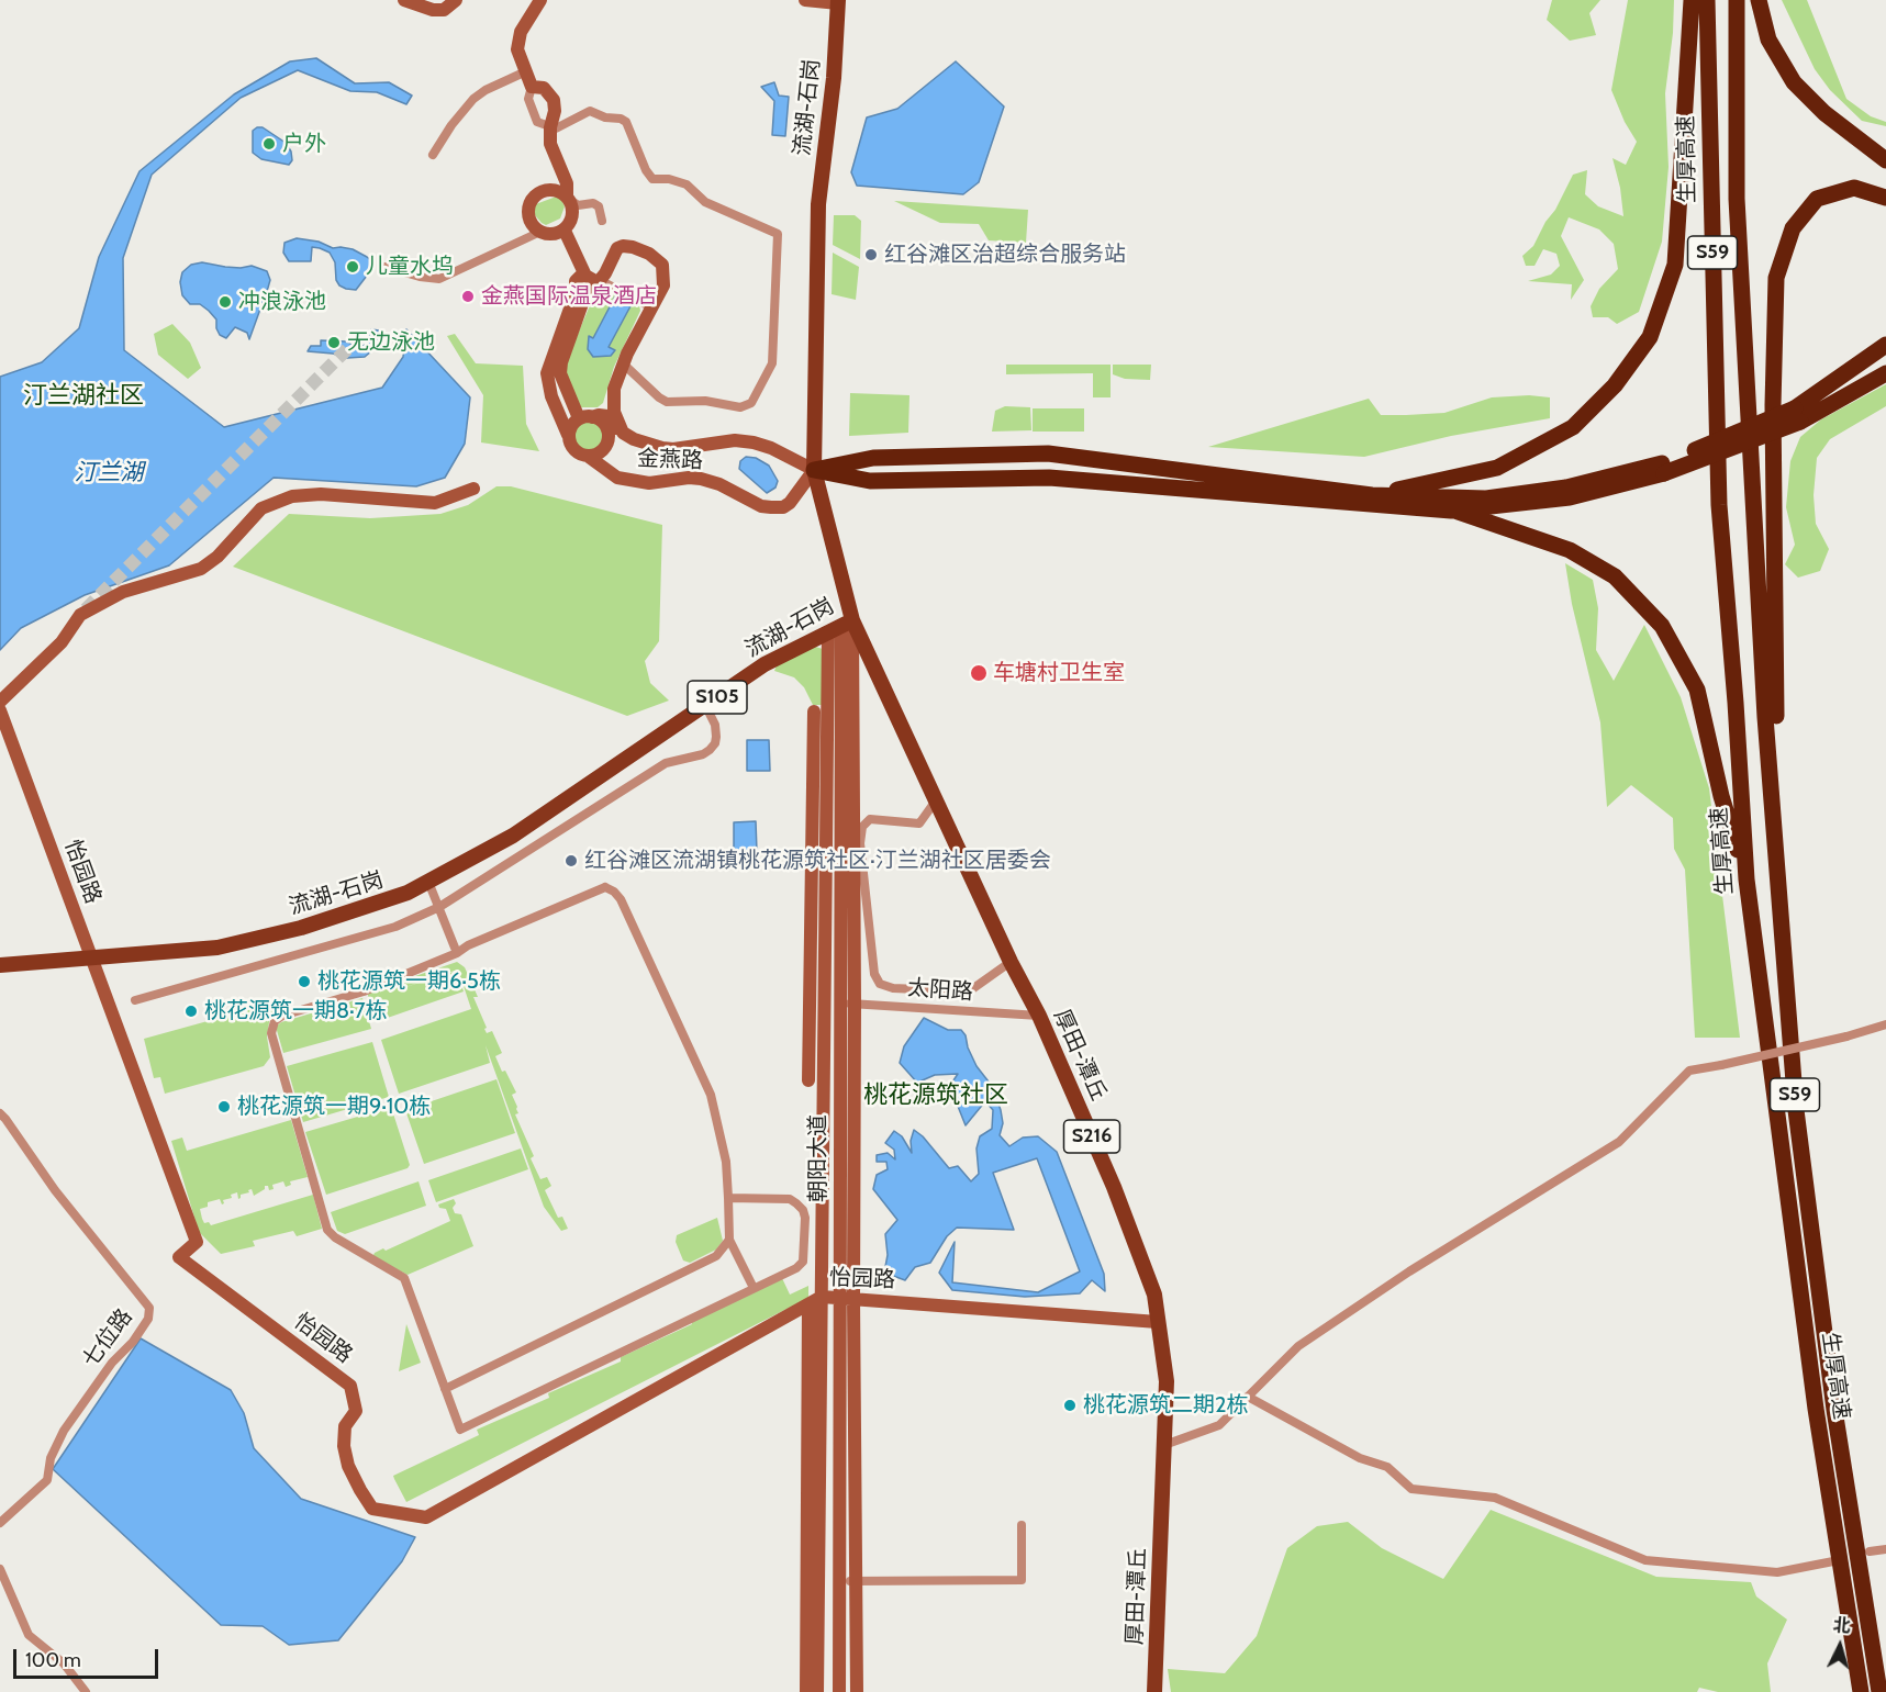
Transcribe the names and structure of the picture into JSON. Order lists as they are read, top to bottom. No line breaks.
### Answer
{"streets":{"highway":["生厚高速","S59"],"main road":["流湖-石岗","S105","厚田-潭丘","S216"],"street":["金燕路","怡园路","太阳路","朝阳大道","七位路"]},"crossings":[["流湖-石岗","金燕路"],["流湖-石岗","怡园路"],["流湖-石岗","厚田-潭丘"],["流湖-石岗","朝阳大道"],["怡园路","厚田-潭丘"],["怡园路","朝阳大道"],["太阳路","厚田-潭丘"],["太阳路","朝阳大道"],["厚田-潭丘","朝阳大道"]],"districts":["汀兰湖社区","桃花源筑社区"],"water":["汀兰湖"],"places":["户外","红谷滩区治超综合服务站","儿童水坞","金燕国际温泉酒店","冲浪泳池","无边泳池","车塘村卫生室","红谷滩区流湖镇桃花源筑社区·汀兰湖社区居委会","桃花源筑一期6·5栋","桃花源筑一期8·7栋","桃花源筑一期9·10栋","桃花源筑二期2栋"],"scale_bar":"100 m","north":"top"}
